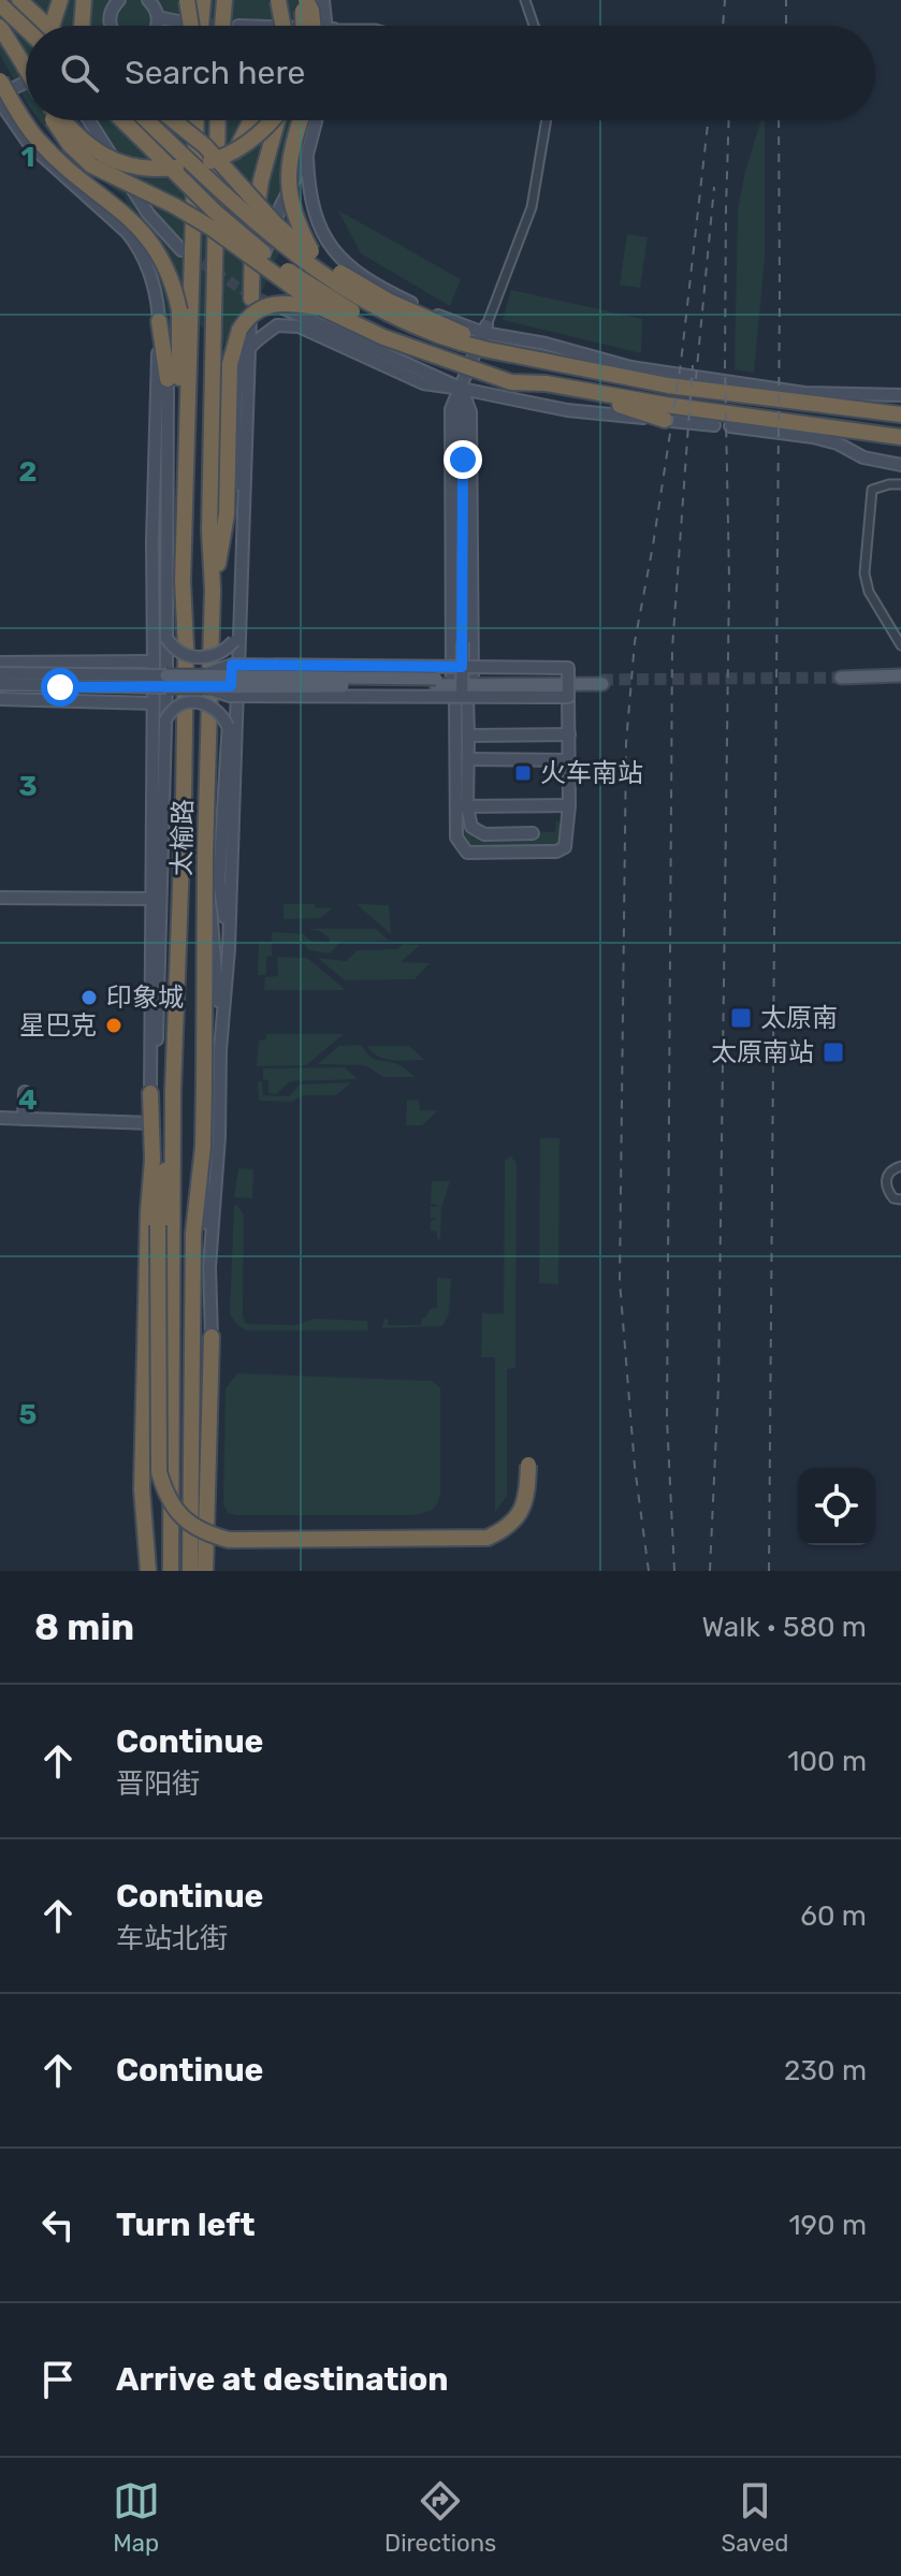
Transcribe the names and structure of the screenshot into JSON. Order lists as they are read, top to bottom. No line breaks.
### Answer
{"streets":{"highway":["太榆路"]},"places":{"transit":["火车南站","太原南","太原南站"],"other":["印象城","星巴克"]},"page":{"search":"Search here","heading":["8 min","Walk · 580 m"],"list":[["Continue","晋阳街","100 m"],["Continue","车站北街","60 m"],["Continue","230 m"],["Turn left","190 m"],"Arrive at destination"],"nav":["Map","Directions","Saved"]},"grid":{"rows":["1","2","3","4","5"]}}
